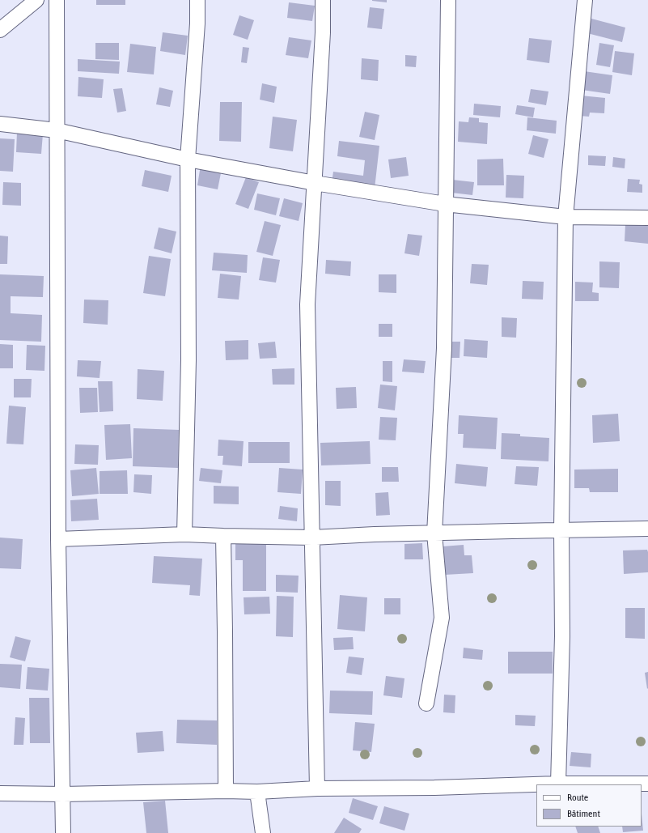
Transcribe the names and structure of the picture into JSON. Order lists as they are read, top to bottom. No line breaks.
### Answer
{"legend":["Route","Bâtiment"]}
